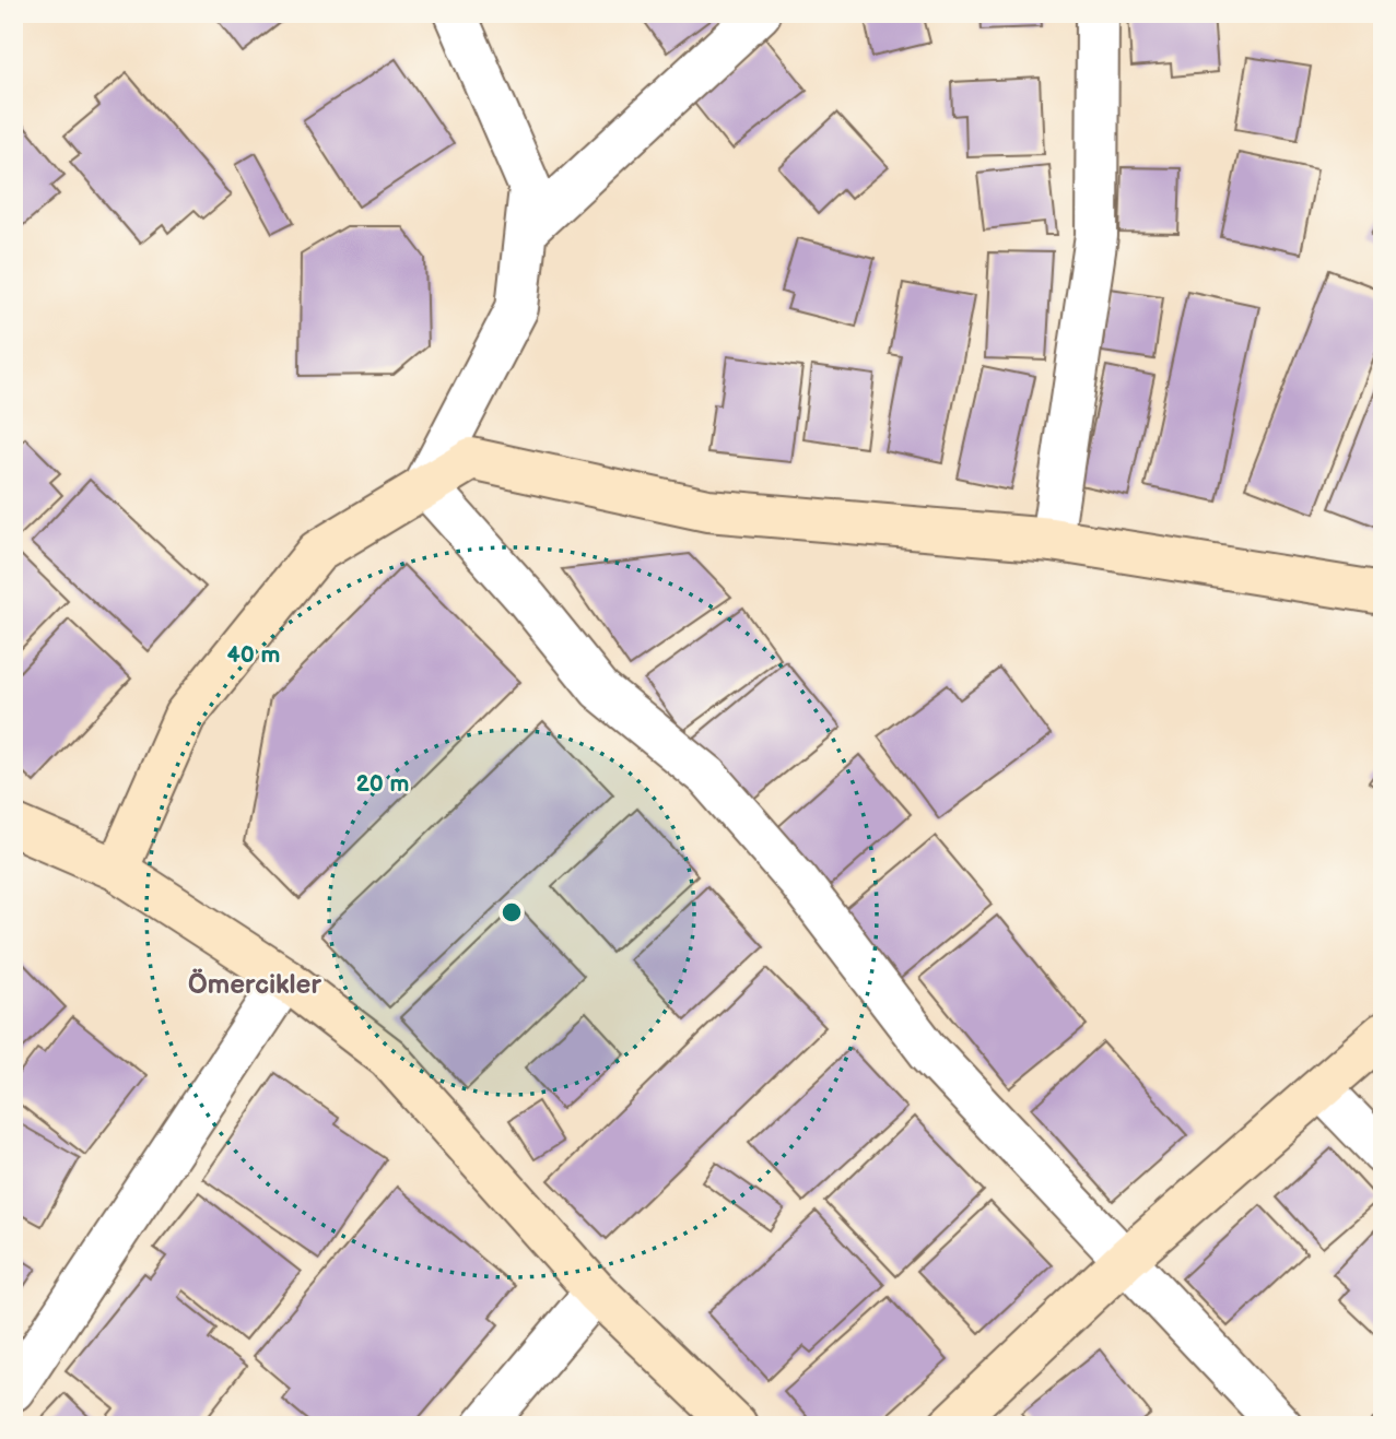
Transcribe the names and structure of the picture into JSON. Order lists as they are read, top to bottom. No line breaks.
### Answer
{"districts":["Ömercikler"],"rings":["40 m","20 m"]}
